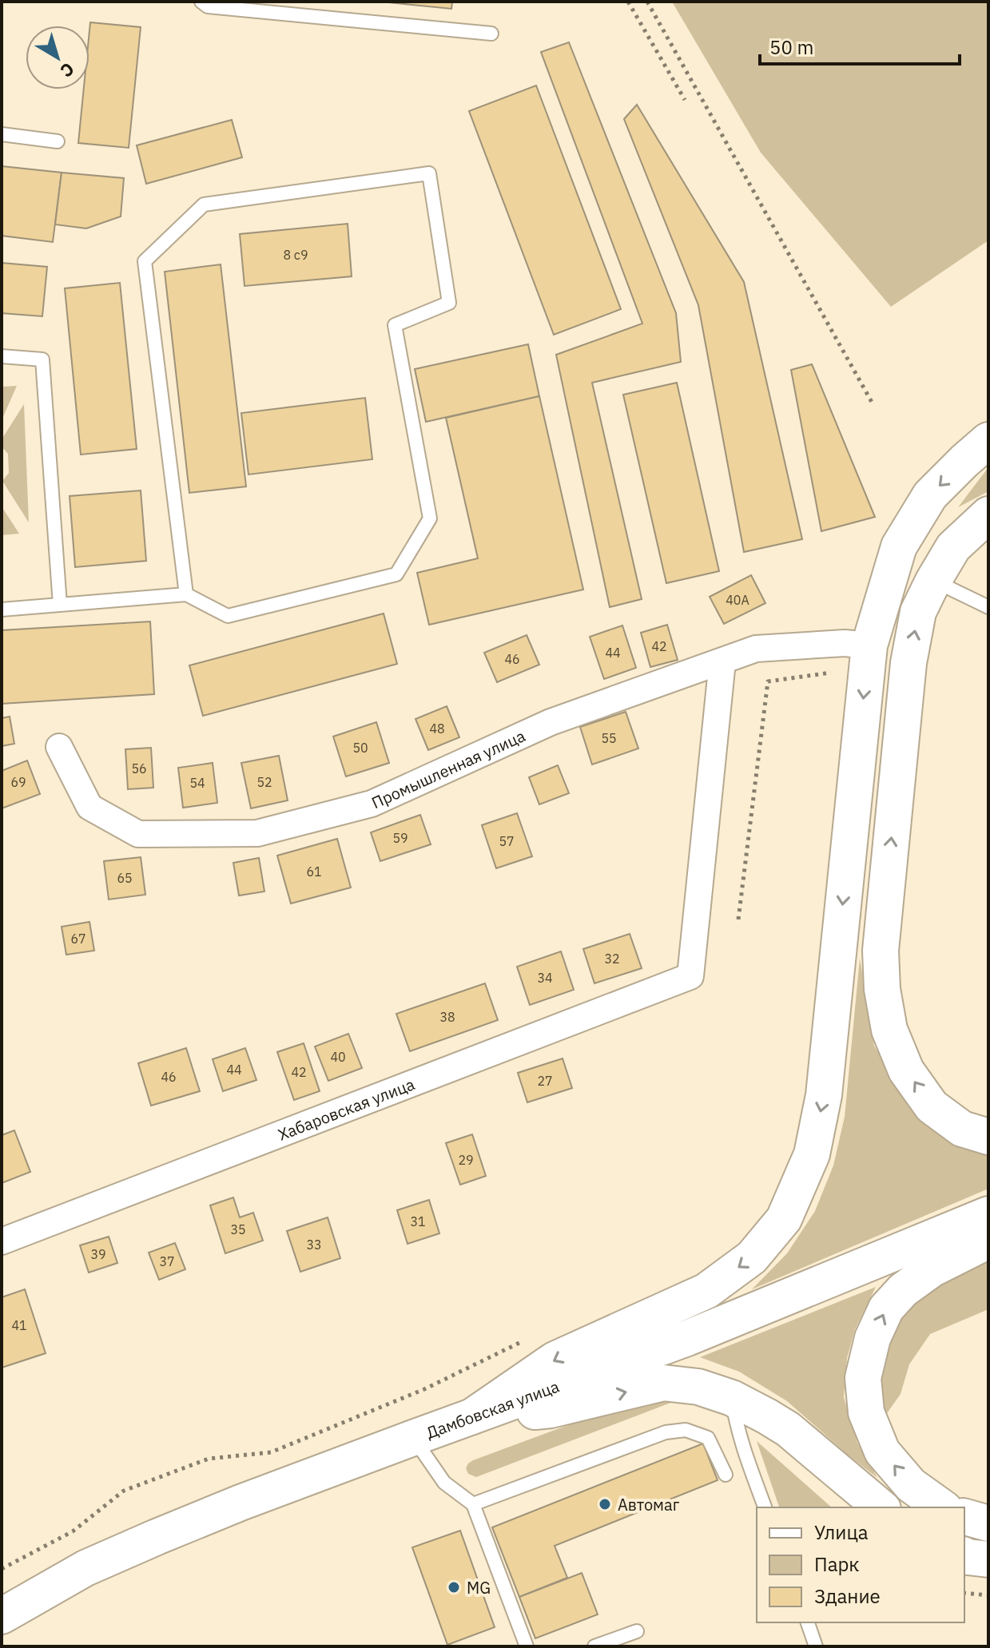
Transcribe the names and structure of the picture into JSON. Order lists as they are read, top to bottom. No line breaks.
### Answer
{"streets":{"main road":["Дамбовская улица"],"street":["Промышленная улица","Хабаровская улица"]},"crossings":[["Промышленная улица","Хабаровская улица"]],"places":["Автомаг","MG"],"house_numbers":["8 с9","40А","42","44","46","48","55","50","56","69","52","54","59","57","61","65","67","32","34","38","40","44","42","46","27","29","31","35","33","39","37","41"],"legend":["Улица","Парк","Здание"],"scale_bar":"50 m","north":"bottom right"}
